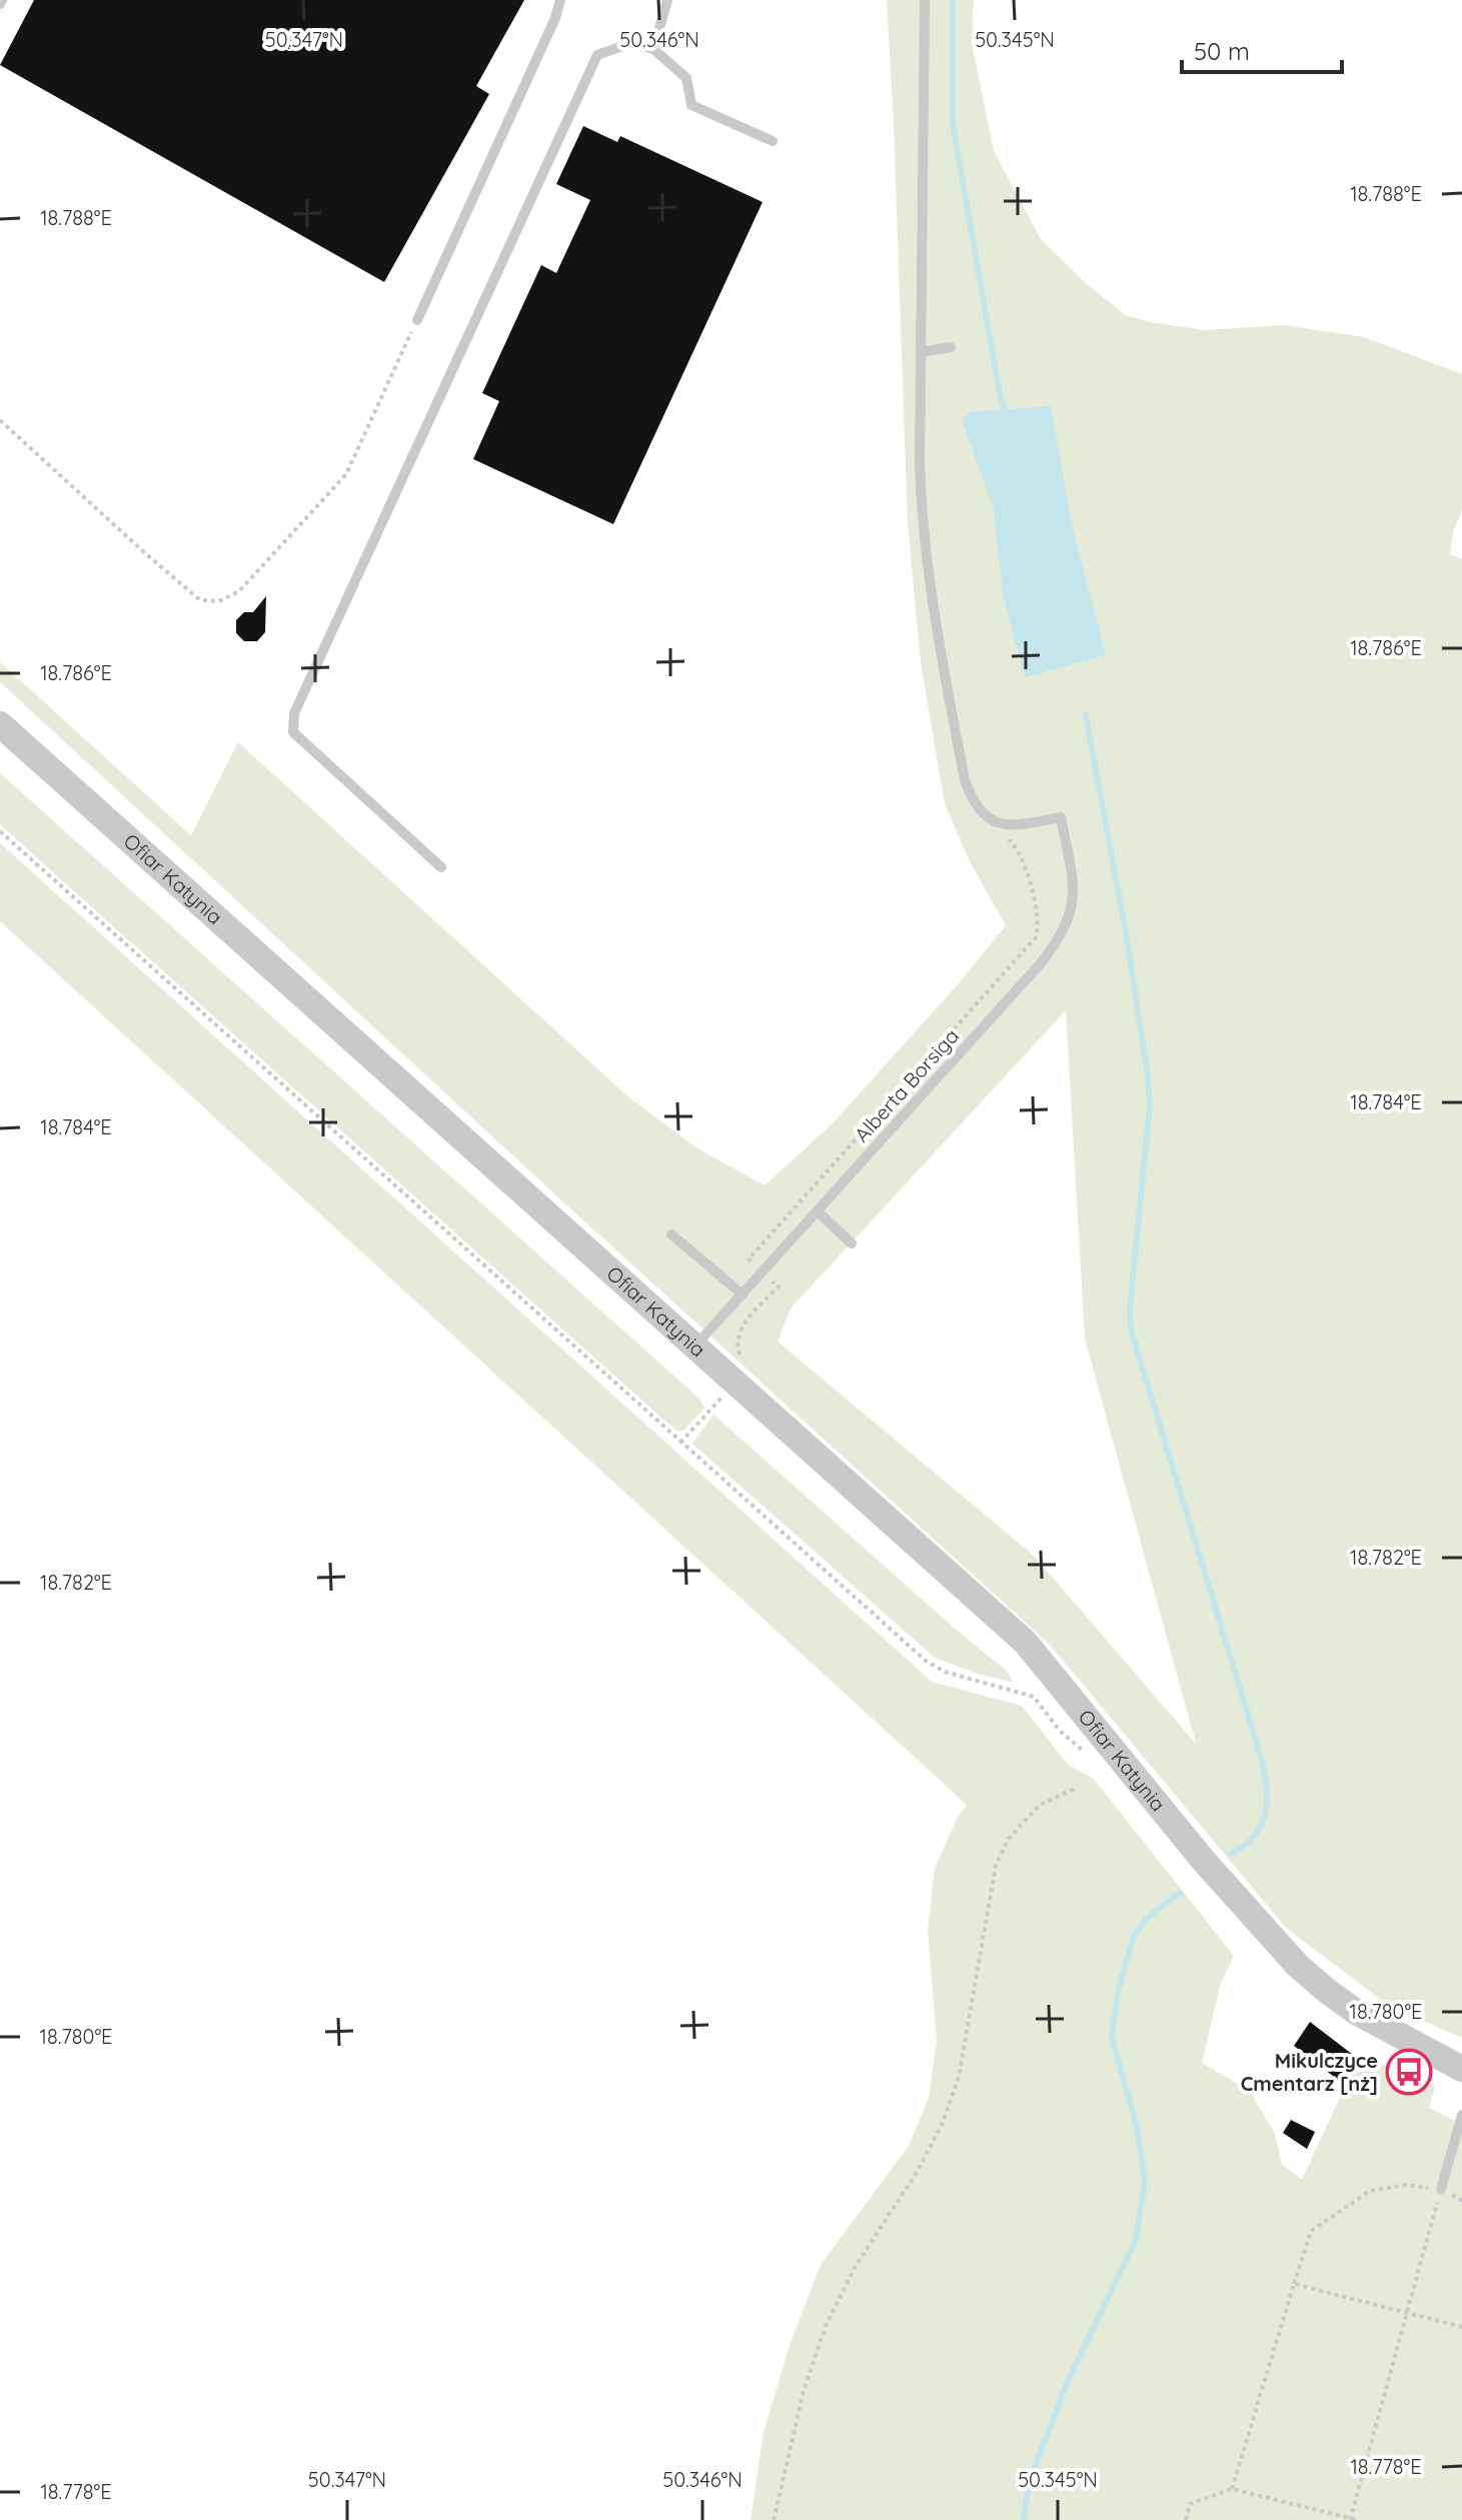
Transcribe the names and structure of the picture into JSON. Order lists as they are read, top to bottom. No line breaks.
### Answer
{"streets":{"street":["Ofiar Katynia"],"lane":["Alberta Borsiga"]},"crossings":[["Ofiar Katynia","Alberta Borsiga"]],"places":{"bus stop":["Mikulczyce Cmentarz [nż]"]},"scale_bar":"50 m","coordinates":["50.347°N","50.346°N","50.345°N","18.788°E","18.786°E","18.784°E","18.782°E","18.780°E","18.778°E"]}
